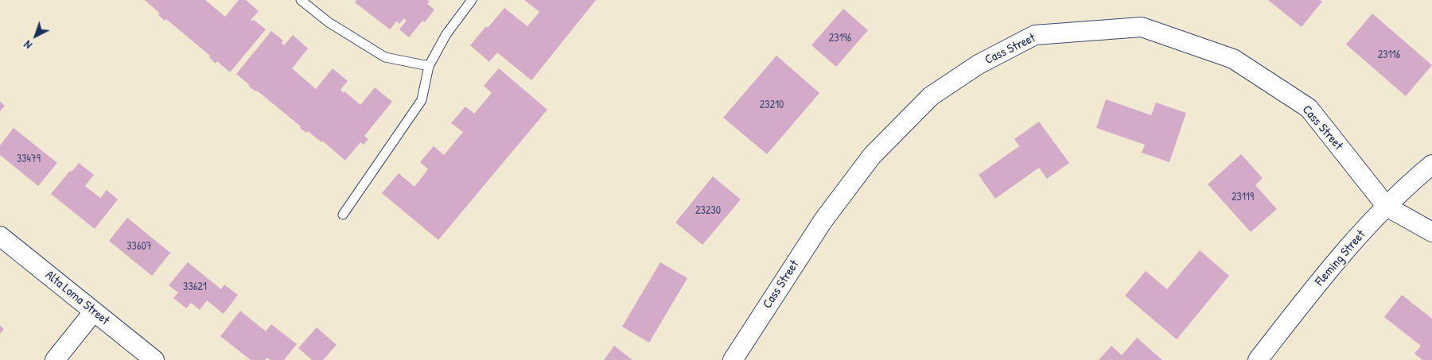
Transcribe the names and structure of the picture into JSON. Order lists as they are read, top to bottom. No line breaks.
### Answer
{"streets":{"street":["Cass Street","Fleming Street","Alta Loma Street"]},"crossings":[["Cass Street","Fleming Street"]],"house_numbers":["23196","23116","23210","33479","23119","23230","33607","33621"],"north":"bottom left"}
